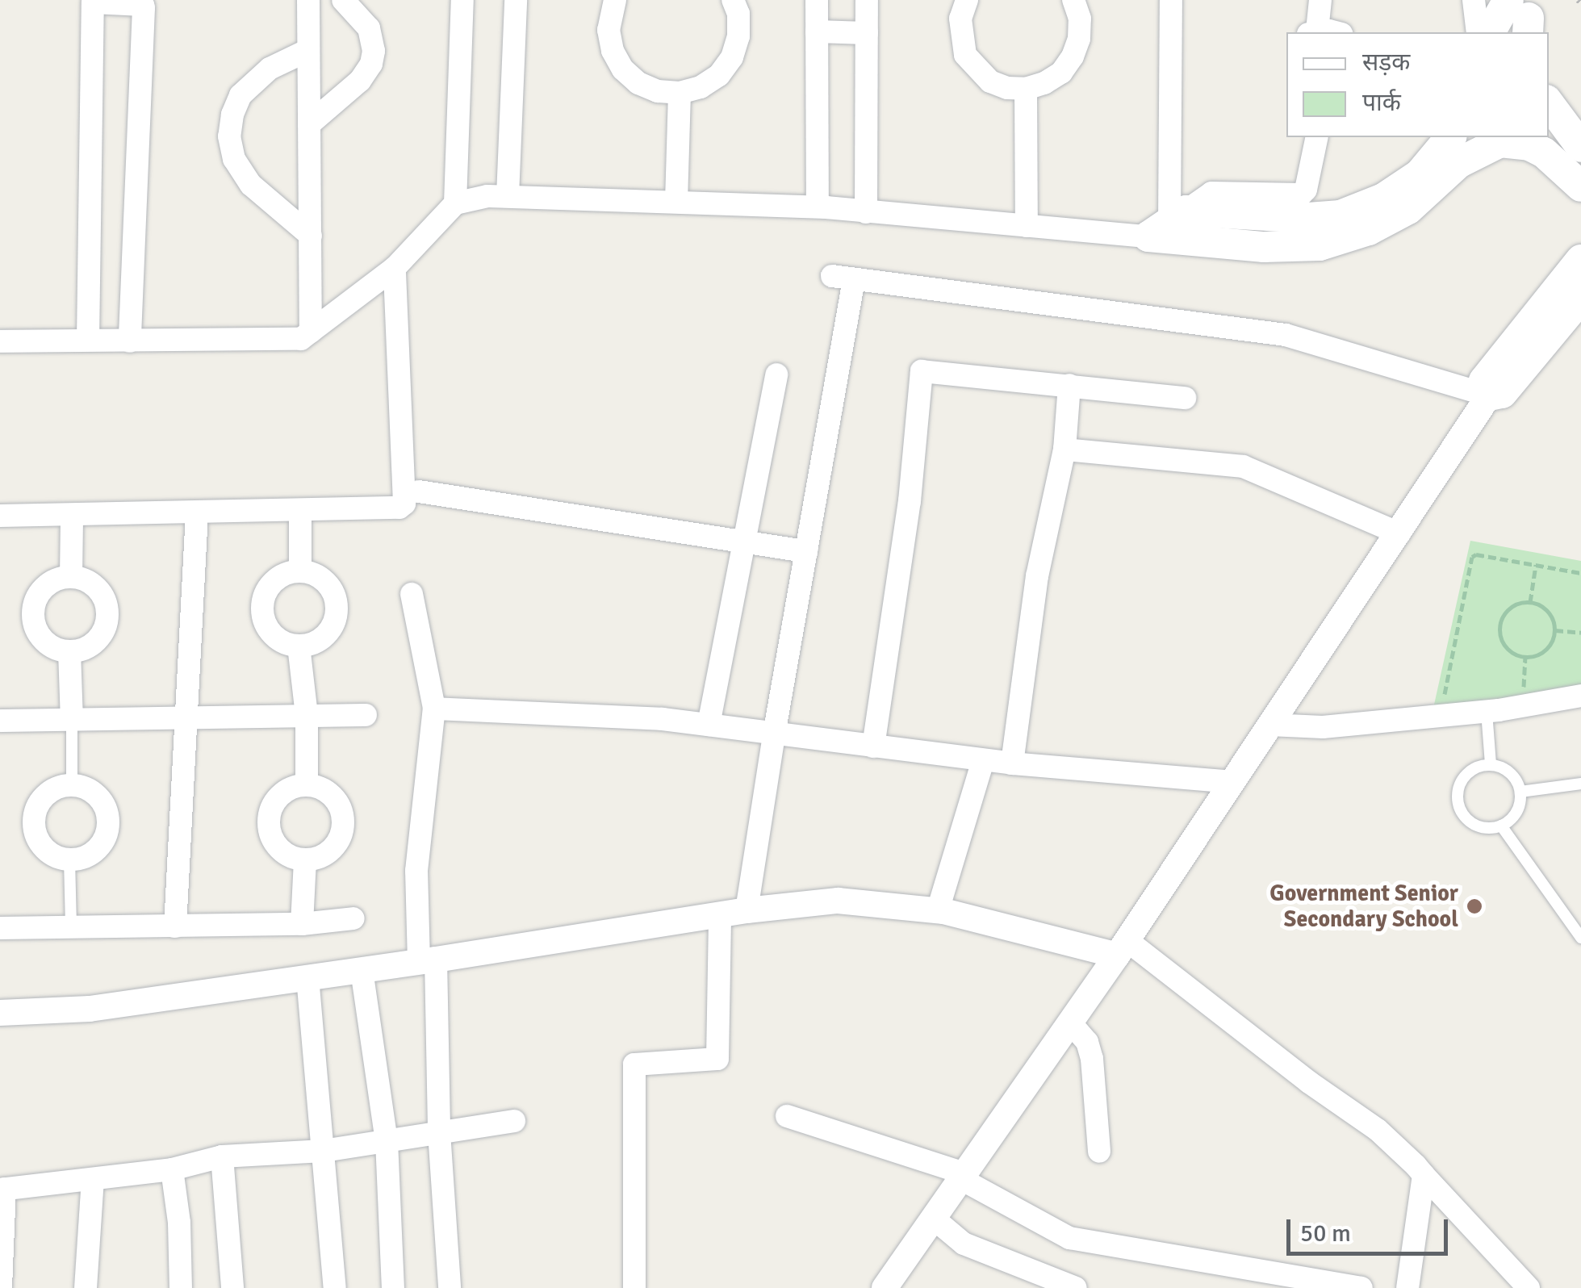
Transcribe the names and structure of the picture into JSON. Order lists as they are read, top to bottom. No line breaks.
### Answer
{"places":["Government Senior Secondary School"],"legend":["सड़क","पार्क"],"scale_bar":"50 m"}
